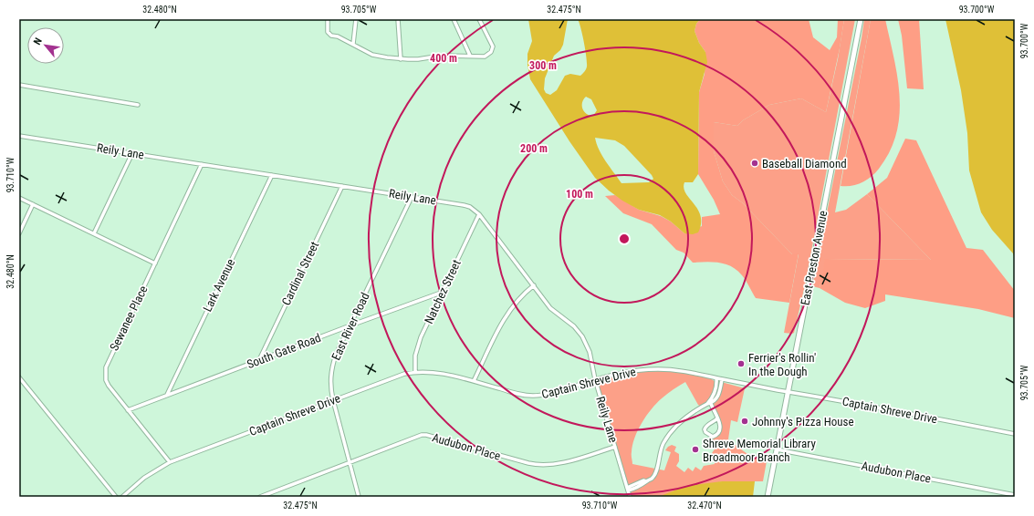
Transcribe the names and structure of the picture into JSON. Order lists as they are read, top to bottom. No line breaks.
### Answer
{"streets":{"street":["Reily Lane","East Preston Avenue","Cardinal Street","Lark Avenue","Natchez Street","Sewanee Place","East River Road","South Gate Road","Captain Shreve Drive","Audubon Place"]},"crossings":[["Reily Lane","Cardinal Street"],["Reily Lane","Lark Avenue"],["Reily Lane","Natchez Street"],["Reily Lane","Sewanee Place"],["Reily Lane","East River Road"],["Reily Lane","Captain Shreve Drive"],["Reily Lane","Audubon Place"],["East Preston Avenue","Captain Shreve Drive"],["East Preston Avenue","Audubon Place"],["Cardinal Street","South Gate Road"],["Lark Avenue","South Gate Road"],["Natchez Street","South Gate Road"],["Natchez Street","Captain Shreve Drive"],["Sewanee Place","South Gate Road"],["Sewanee Place","Captain Shreve Drive"],["East River Road","South Gate Road"],["East River Road","Captain Shreve Drive"],["East River Road","Audubon Place"]],"places":["Baseball Diamond","Ferrier's Rollin' In the Dough","Johnny's Pizza House","Shreve Memorial Library Broadmoor Branch"],"north":"top left","coordinates":["32.480°N","93.705°W","32.475°N","93.700°W","93.710°W","32.470°N"],"rings":["400 m","300 m","200 m","100 m"]}
